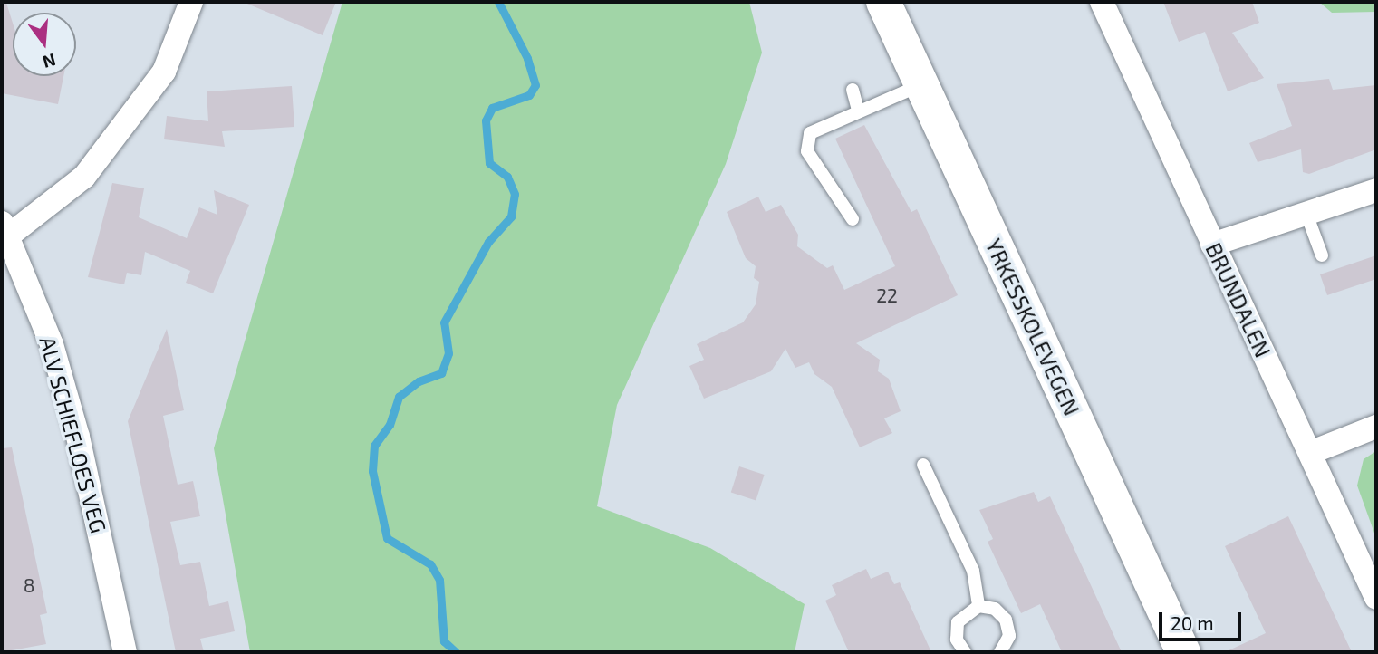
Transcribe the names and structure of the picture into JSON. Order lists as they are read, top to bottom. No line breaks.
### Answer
{"streets":{"street":["BRUNDALEN","YRKESSKOLEVEGEN","ALV SCHIEFLOES VEG"]},"house_numbers":["22","8"],"scale_bar":"20 m","north":"bottom"}
